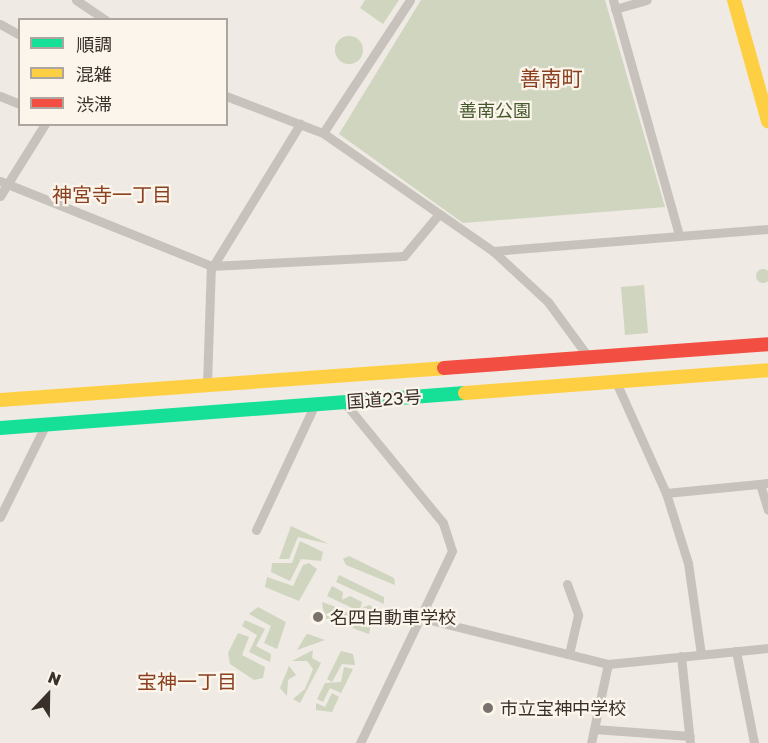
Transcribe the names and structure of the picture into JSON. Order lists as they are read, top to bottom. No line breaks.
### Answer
{"streets":{"main road":["国道23号"]},"districts":["善南町","神宮寺一丁目","宝神一丁目"],"parks":["善南公園"],"places":["名四自動車学校","市立宝神中学校"],"legend":["順調","混雑","渋滞"],"north":"top"}
